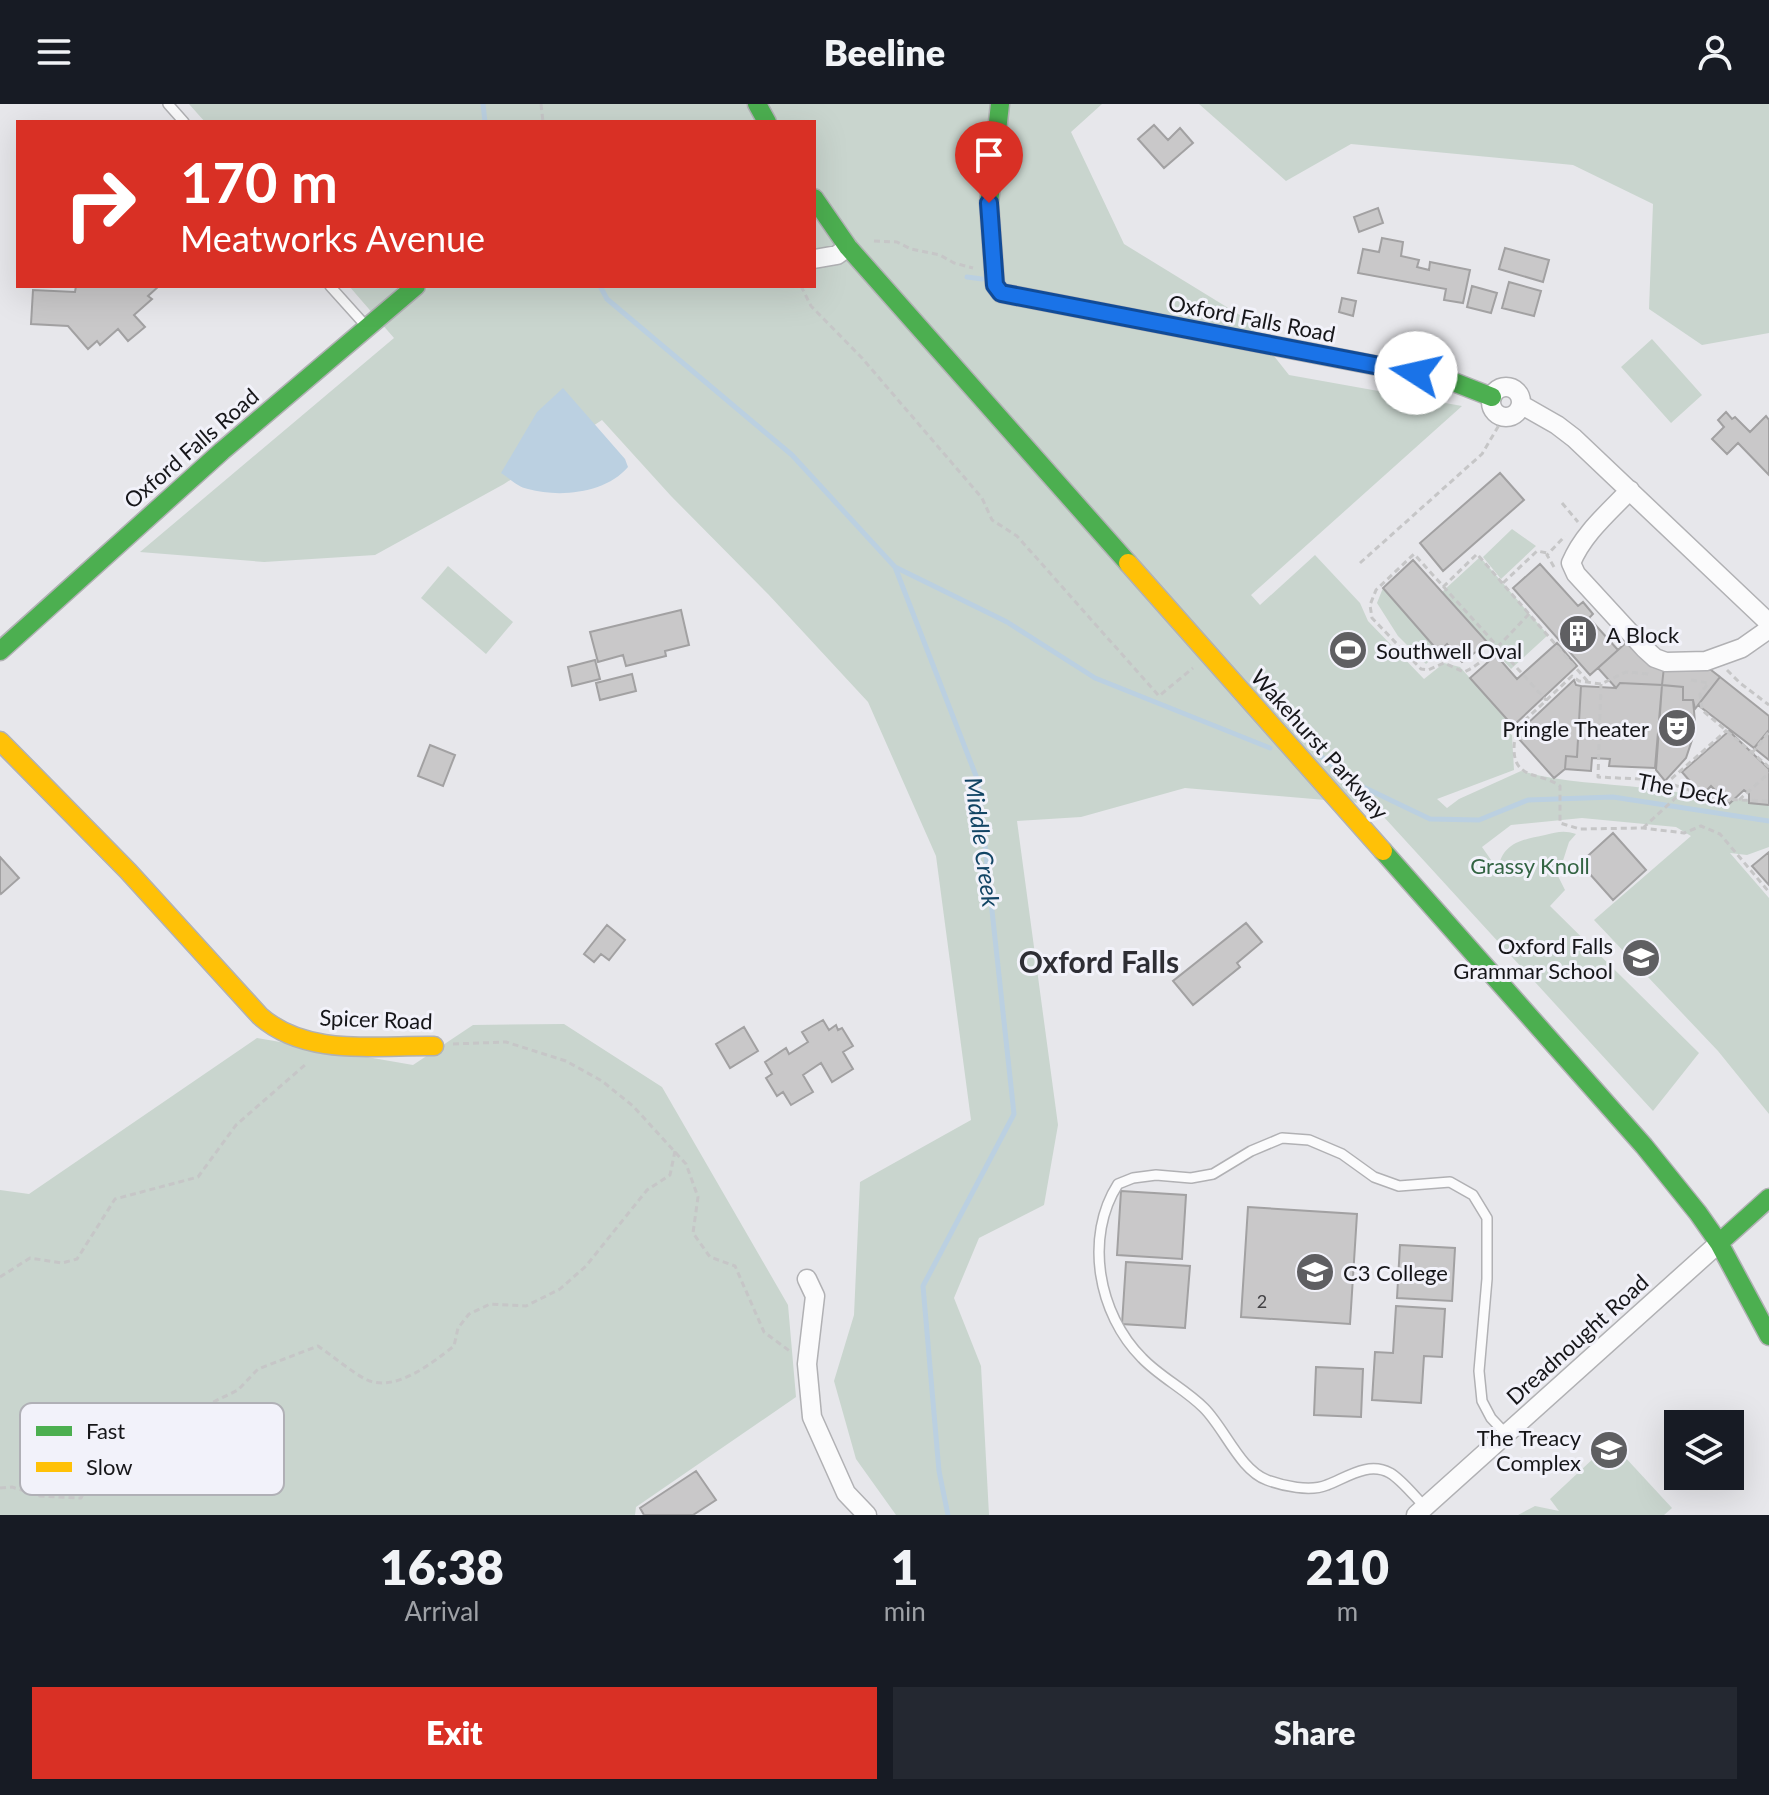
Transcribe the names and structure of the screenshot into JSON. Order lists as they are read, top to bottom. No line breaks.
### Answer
{"streets":{"street":["Oxford Falls Road","Wakehurst Parkway","Spicer Road","Dreadnought Road"],"path":["The Deck"]},"crossings":[["Wakehurst Parkway","Dreadnought Road"]],"districts":["Oxford Falls"],"water":["Middle Creek"],"parks":["Grassy Knoll"],"places":{"building":["A Block"],"sports":["Southwell Oval"],"theatre":["Pringle Theater"],"school or university":["Oxford Falls Grammar School","C3 College","The Treacy Complex"]},"house_numbers":["2"],"legend":["Fast","Slow"],"page":{"header":"Beeline","turn":["170 m","Meatworks Avenue"],"eta":["16:38","Arrival","1","min","210","m"],"buttons":["Exit","Share"]}}
